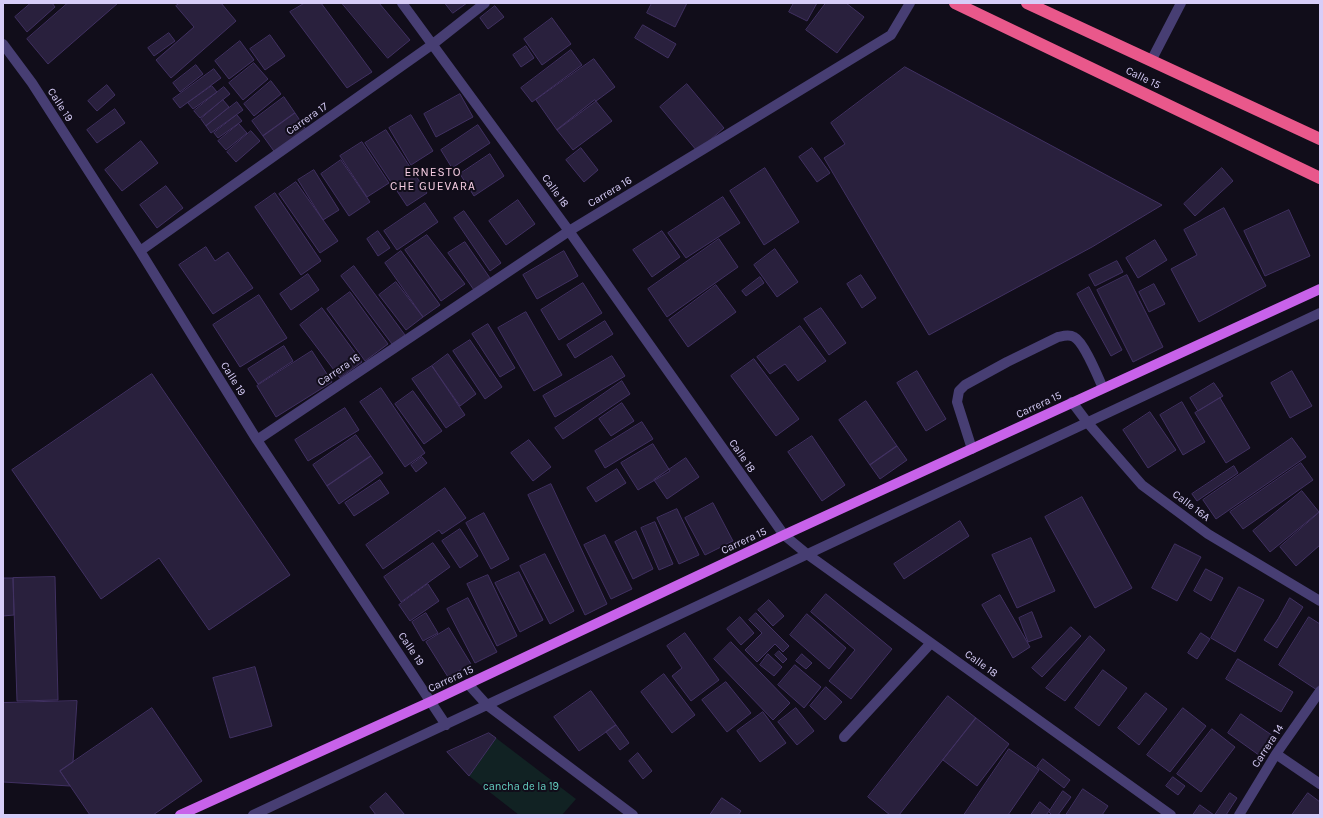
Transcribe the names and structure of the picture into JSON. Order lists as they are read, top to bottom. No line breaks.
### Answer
{"streets":{"highway":["Calle 15"],"main road":["Carrera 15"],"street":["Calle 19","Carrera 17","Calle 18","Carrera 16","Calle 16A","Carrera 14"]},"crossings":[["Calle 19","Carrera 17"],["Calle 19","Carrera 16"],["Calle 19","Carrera 15"],["Carrera 17","Calle 18"],["Calle 18","Carrera 16"],["Calle 18","Carrera 15"],["Carrera 15","Calle 16A"]],"districts":["ERNESTO CHE GUEVARA"],"parks":["cancha de la 19"]}
